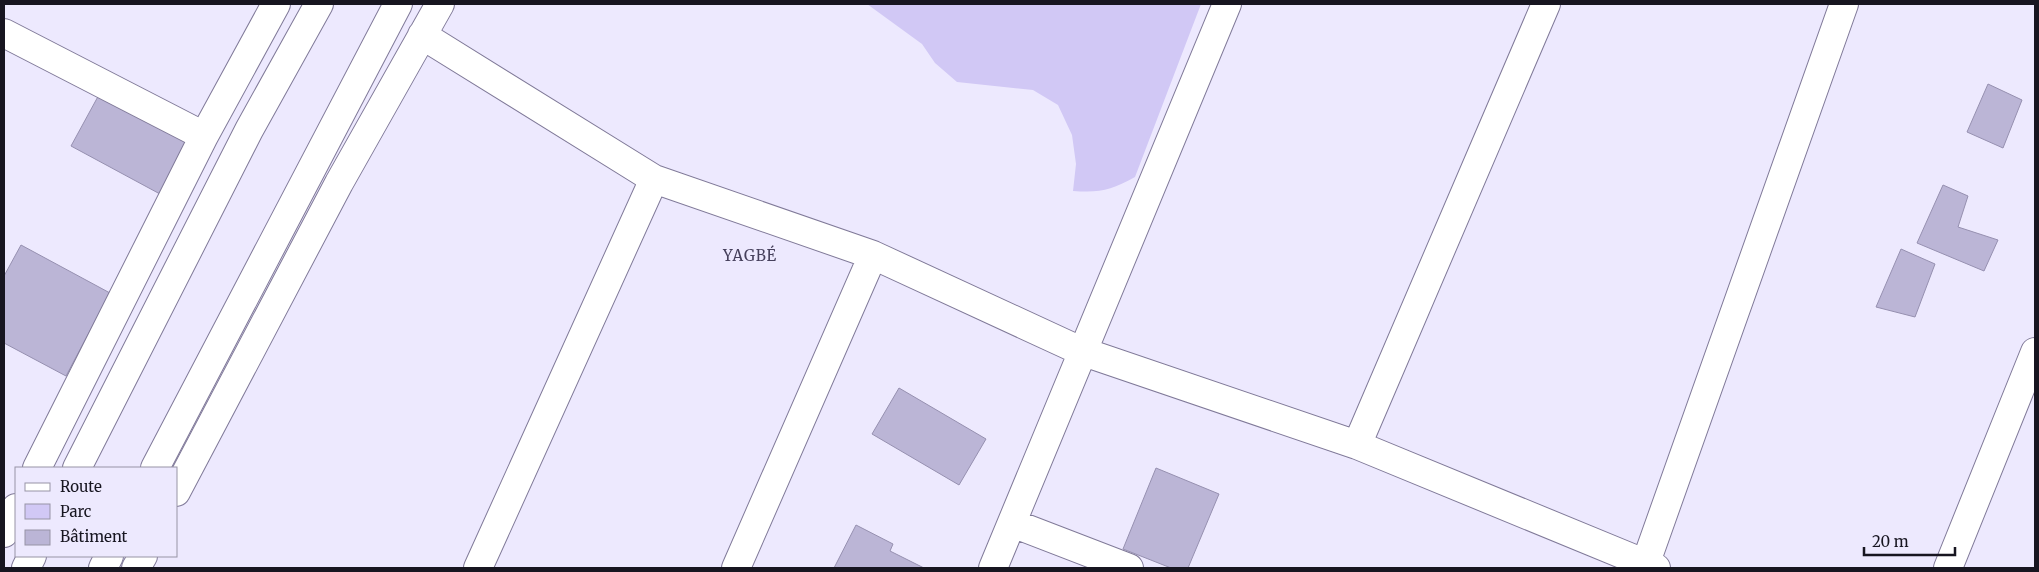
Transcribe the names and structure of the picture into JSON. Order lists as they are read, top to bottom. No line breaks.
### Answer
{"districts":["YAGBÉ"],"legend":["Route","Parc","Bâtiment"],"scale_bar":"20 m"}
